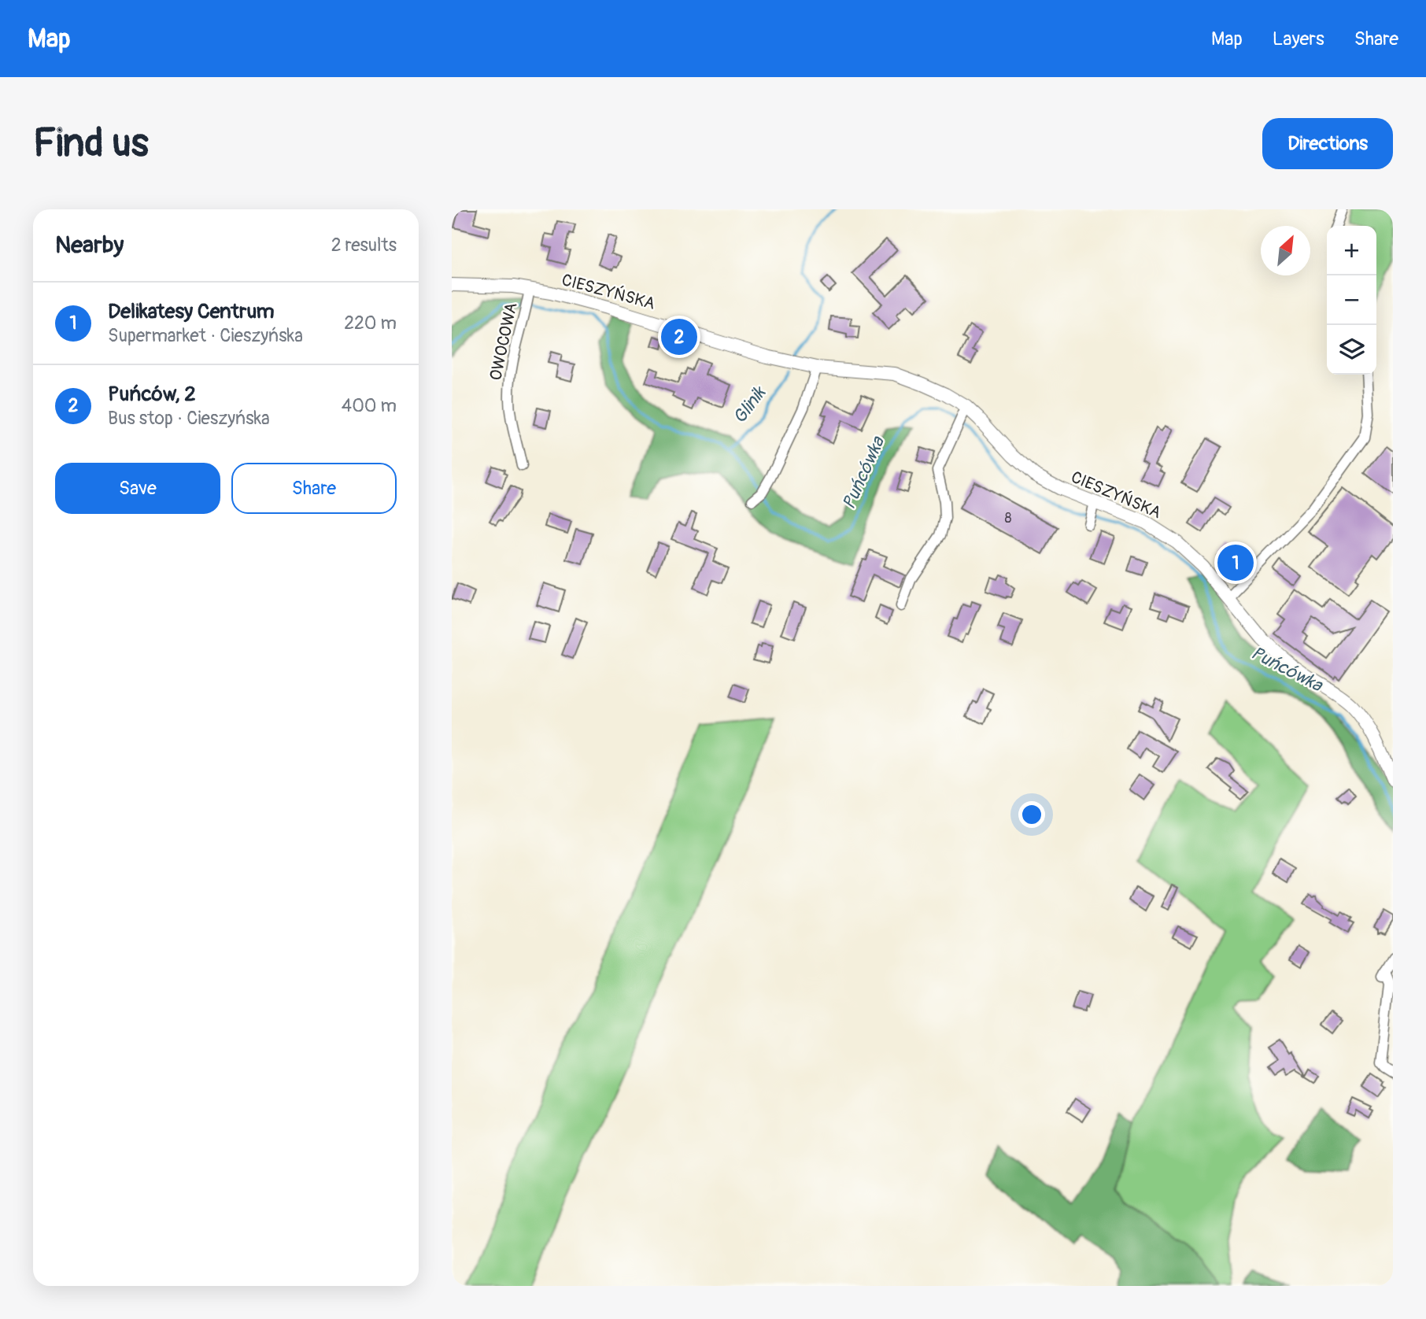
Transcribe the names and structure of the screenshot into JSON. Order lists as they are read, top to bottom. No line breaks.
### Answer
{"streets":{"street":["CIESZYŃSKA","OWOCOWA"]},"crossings":[["CIESZYŃSKA","OWOCOWA"]],"water":["Glinik","Puńcówka"],"house_numbers":["8"],"north":"top right","page":{"header":"Map","nav":["Map","Layers","Share"],"buttons":["Directions",["Save","Share"]],"title":"Find us","heading":["Nearby","2 results"],"map_buttons":["+","−"],"list":[{"mark":"1","name":"Delikatesy Centrum","note":"Supermarket · Cieszyńska","value":"220 m"},{"mark":"2","name":"Puńców, 2","note":"Bus stop · Cieszyńska","value":"400 m"}],"pins":["2","1"]}}
